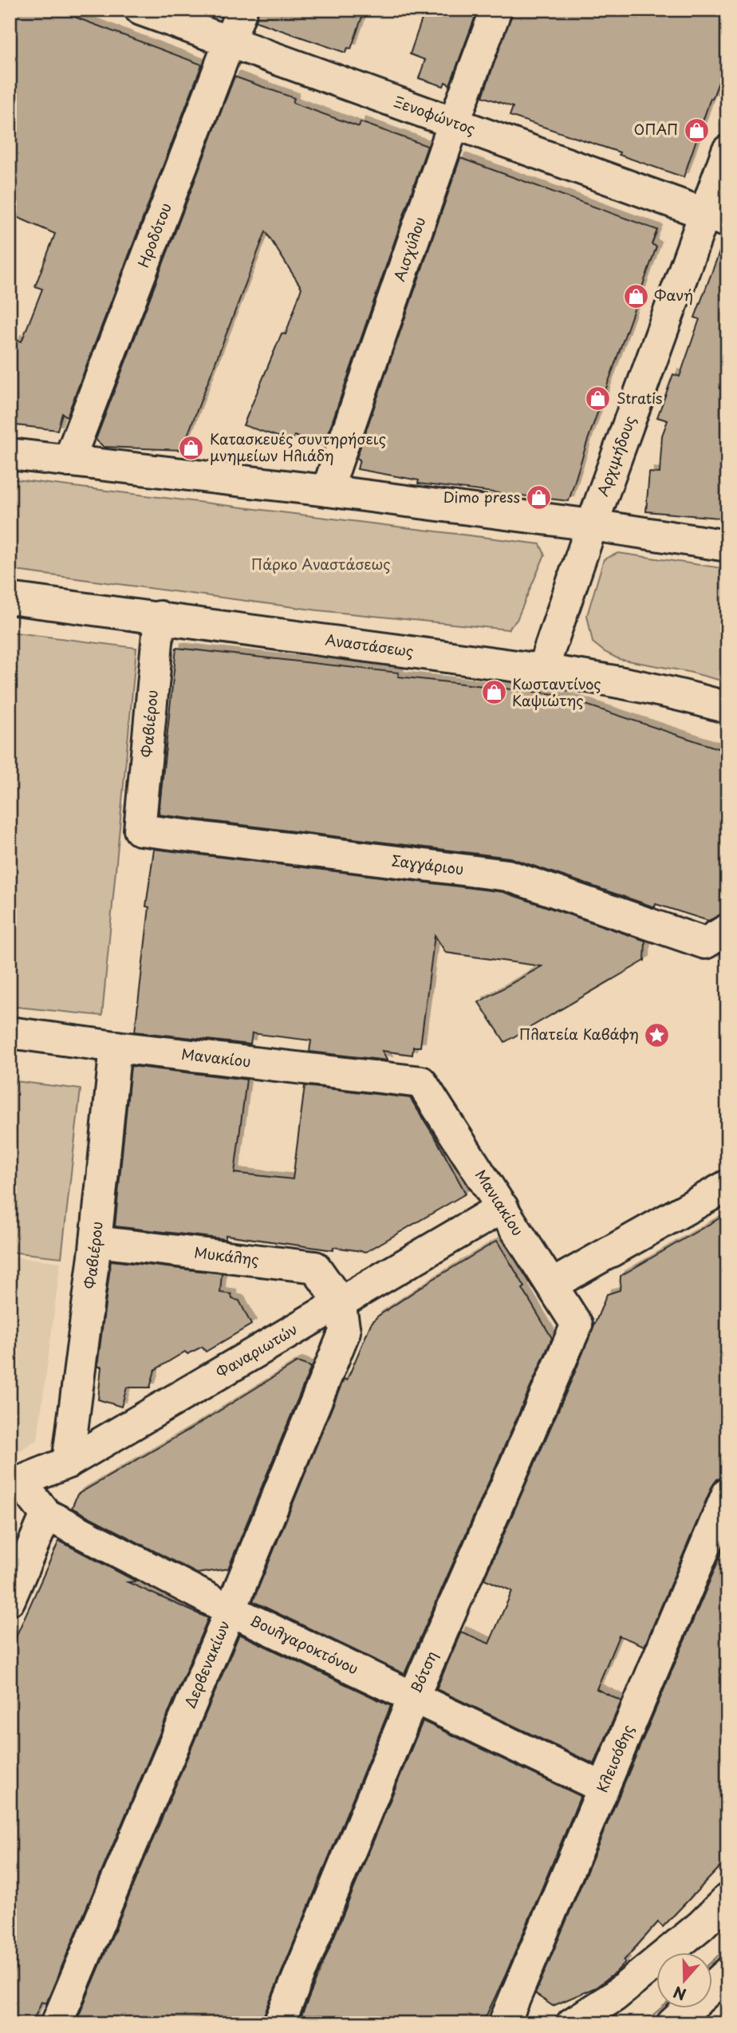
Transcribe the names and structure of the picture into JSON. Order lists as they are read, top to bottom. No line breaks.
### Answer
{"streets":{"street":["Ξενοφώντος","Ηροδότου","Αισχύλου","Αρχιμήδους","Αναστάσεως","Φαβιέρου","Σαγγάριου","Μανακίου","Μανιακίου","Μυκάλης","Φαναριωτών","Βουλγαροκτόνου","Δερβενακίων","Βότση","Κλεισόβης"]},"crossings":[["Ξενοφώντος","Ηροδότου"],["Ξενοφώντος","Αισχύλου"],["Ξενοφώντος","Αρχιμήδους"],["Αρχιμήδους","Αναστάσεως"],["Αναστάσεως","Φαβιέρου"],["Φαβιέρου","Σαγγάριου"],["Φαβιέρου","Μανακίου"],["Φαβιέρου","Μυκάλης"],["Φαβιέρου","Φαναριωτών"],["Μανακίου","Μανιακίου"],["Μανιακίου","Φαναριωτών"],["Μανιακίου","Βότση"],["Μυκάλης","Φαναριωτών"],["Μυκάλης","Δερβενακίων"],["Φαναριωτών","Βουλγαροκτόνου"],["Φαναριωτών","Δερβενακίων"],["Βουλγαροκτόνου","Δερβενακίων"],["Βουλγαροκτόνου","Βότση"],["Βουλγαροκτόνου","Κλεισόβης"]],"parks":["Πάρκο Αναστάσεως"],"places":{"shop":["ΟΠΑΠ","Φανή","Stratis","Κατασκευές συντηρήσεις μνημείων Ηλιάδη","Dimo press","Κωσταντίνος Καψιώτης"],"place":["Πλατεία Καβάφη"]},"north":"bottom"}
